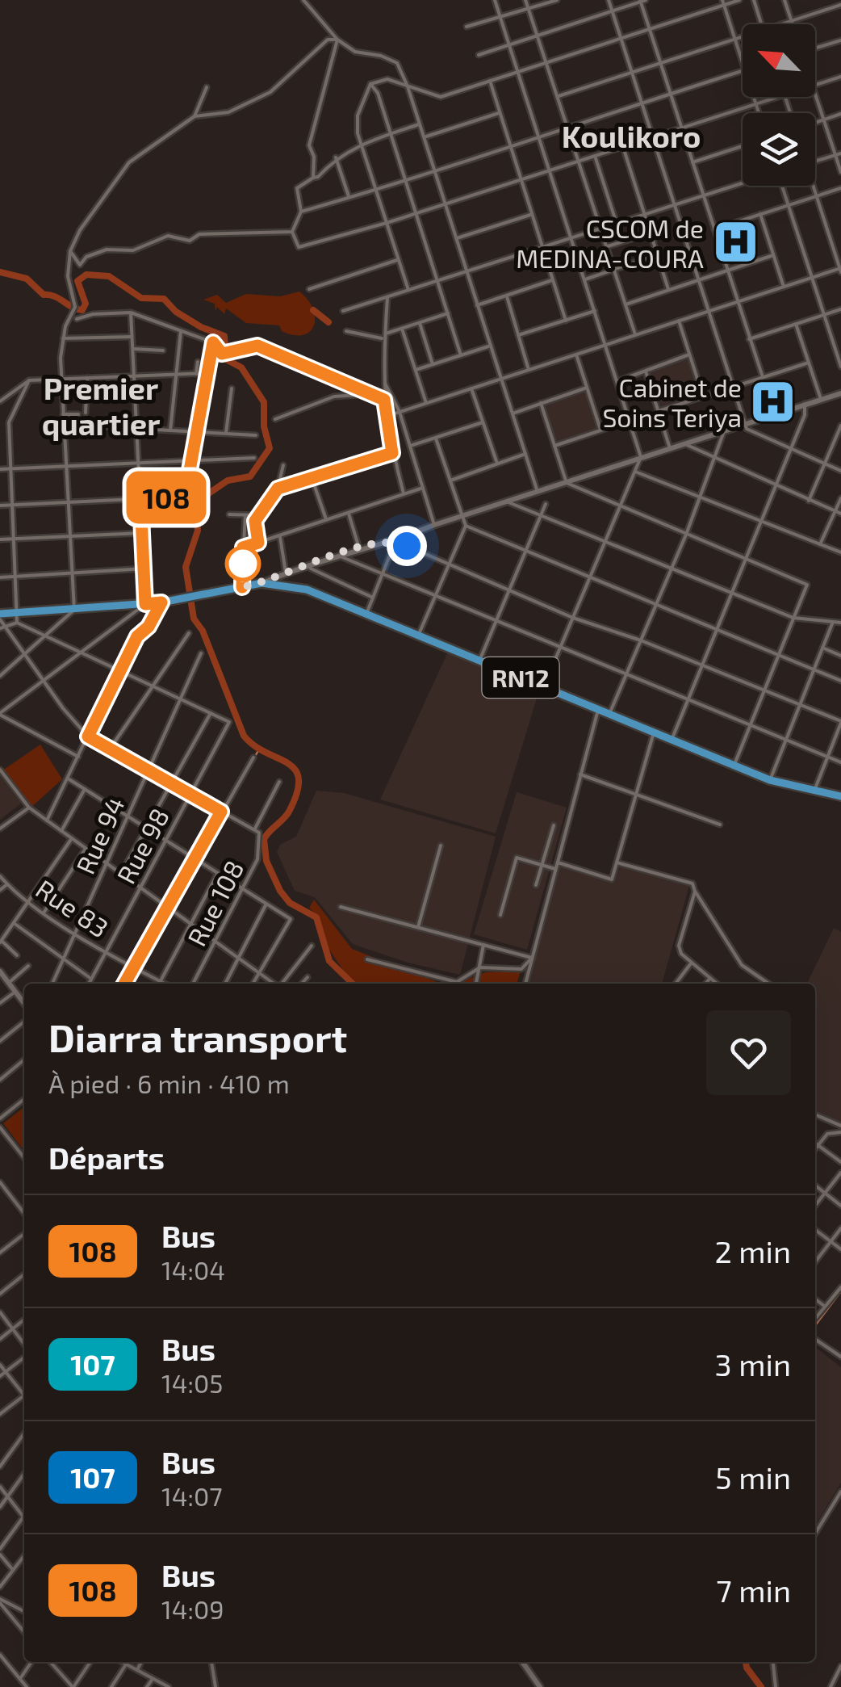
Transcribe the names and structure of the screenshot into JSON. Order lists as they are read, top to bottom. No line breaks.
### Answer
{"streets":{"main road":["RN12"],"street":["Rue 94","Rue 98","Rue 108","Rue 83"]},"crossings":[["Rue 94","Rue 83"],["Rue 98","Rue 83"]],"districts":["Koulikoro","Premier quartier"],"places":{"hospital":["CSCOM de MEDINA-COURA","Cabinet de Soins Teriya"]},"lines":["bus line 108"],"north":"top left","page":{"on_map":"108","heading":[["Diarra transport","À pied · 6 min · 410 m"],"Départs"],"list":[{"mark":"108","name":"Bus","note":"14:04","value":"2 min"},{"mark":"107","name":"Bus","note":"14:05","value":"3 min"},{"mark":"107","name":"Bus","note":"14:07","value":"5 min"},{"mark":"108","name":"Bus","note":"14:09","value":"7 min"}]}}
